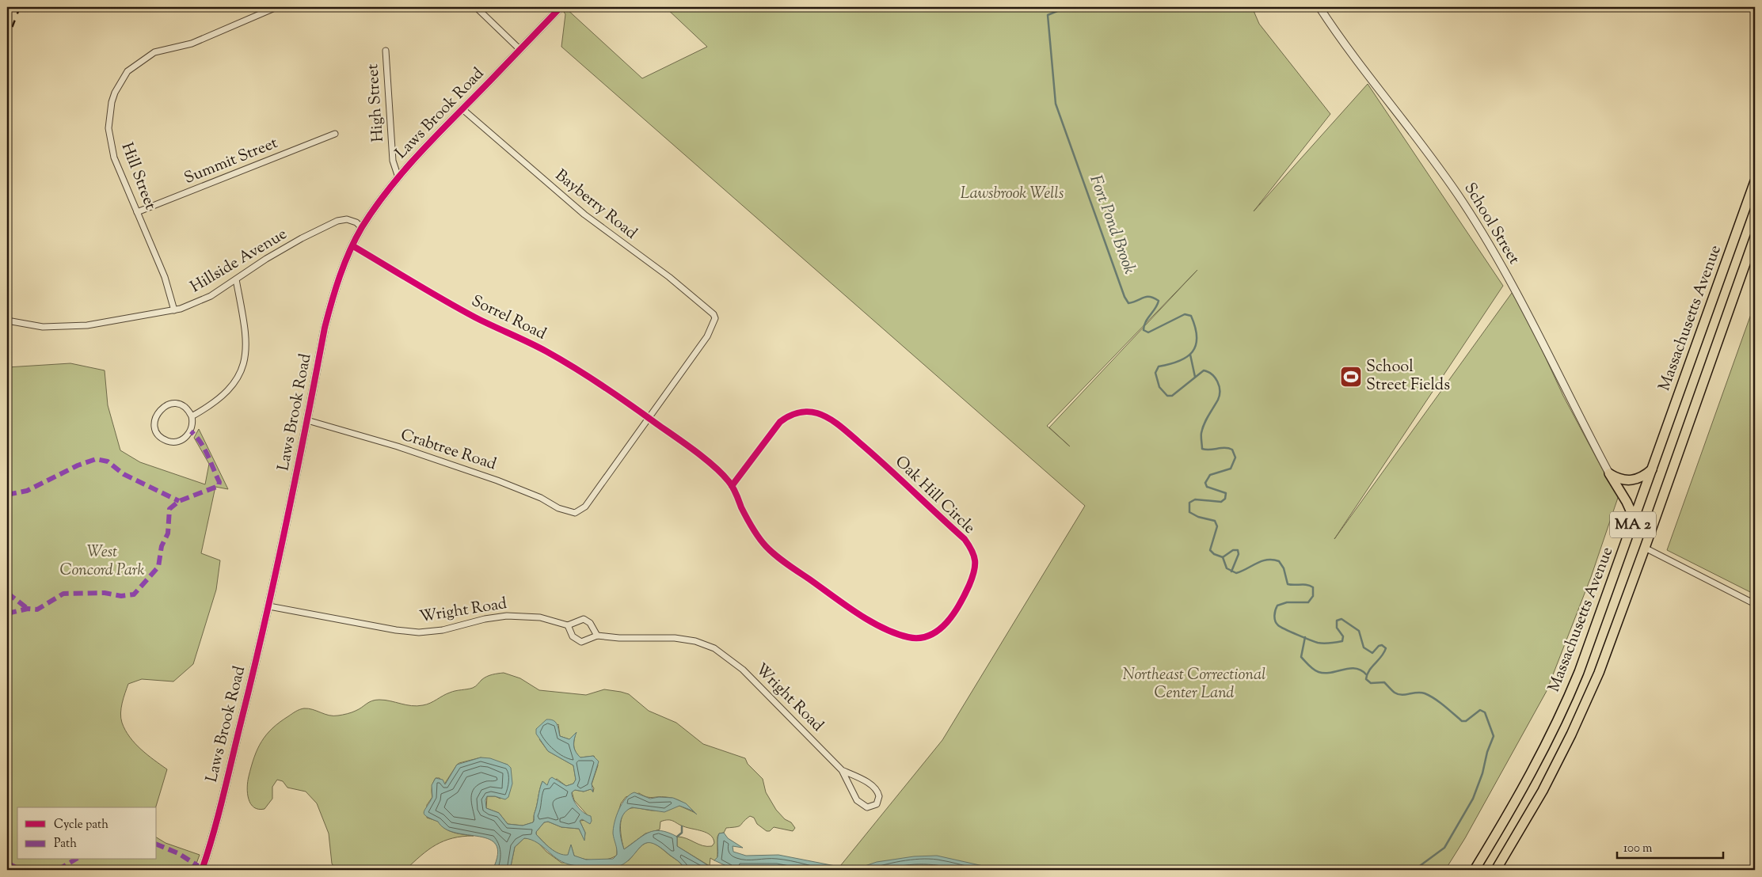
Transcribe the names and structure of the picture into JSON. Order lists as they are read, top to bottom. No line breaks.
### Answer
{"streets":{"highway":["Massachusetts Avenue","MA 2"],"street":["High Street","Laws Brook Road","Summit Street","Hill Street","Bayberry Road","School Street","Hillside Avenue","Sorrel Road","Crabtree Road","Oak Hill Circle","Wright Road"]},"crossings":[["High Street","Laws Brook Road"],["Laws Brook Road","Bayberry Road"],["Laws Brook Road","Hillside Avenue"],["Laws Brook Road","Sorrel Road"],["Laws Brook Road","Crabtree Road"],["Laws Brook Road","Wright Road"],["Summit Street","Hill Street"],["Hill Street","Hillside Avenue"],["Bayberry Road","Sorrel Road"],["Bayberry Road","Crabtree Road"],["Bayberry Road","Oak Hill Circle"],["Sorrel Road","Crabtree Road"],["Sorrel Road","Oak Hill Circle"],["Crabtree Road","Oak Hill Circle"]],"water":["Fort Pond Brook"],"parks":["Lawsbrook Wells","West Concord Park","Northeast Correctional Center Land"],"places":{"sports":["School Street Fields"]},"legend":["Cycle path","Path"],"scale_bar":"100 m"}
